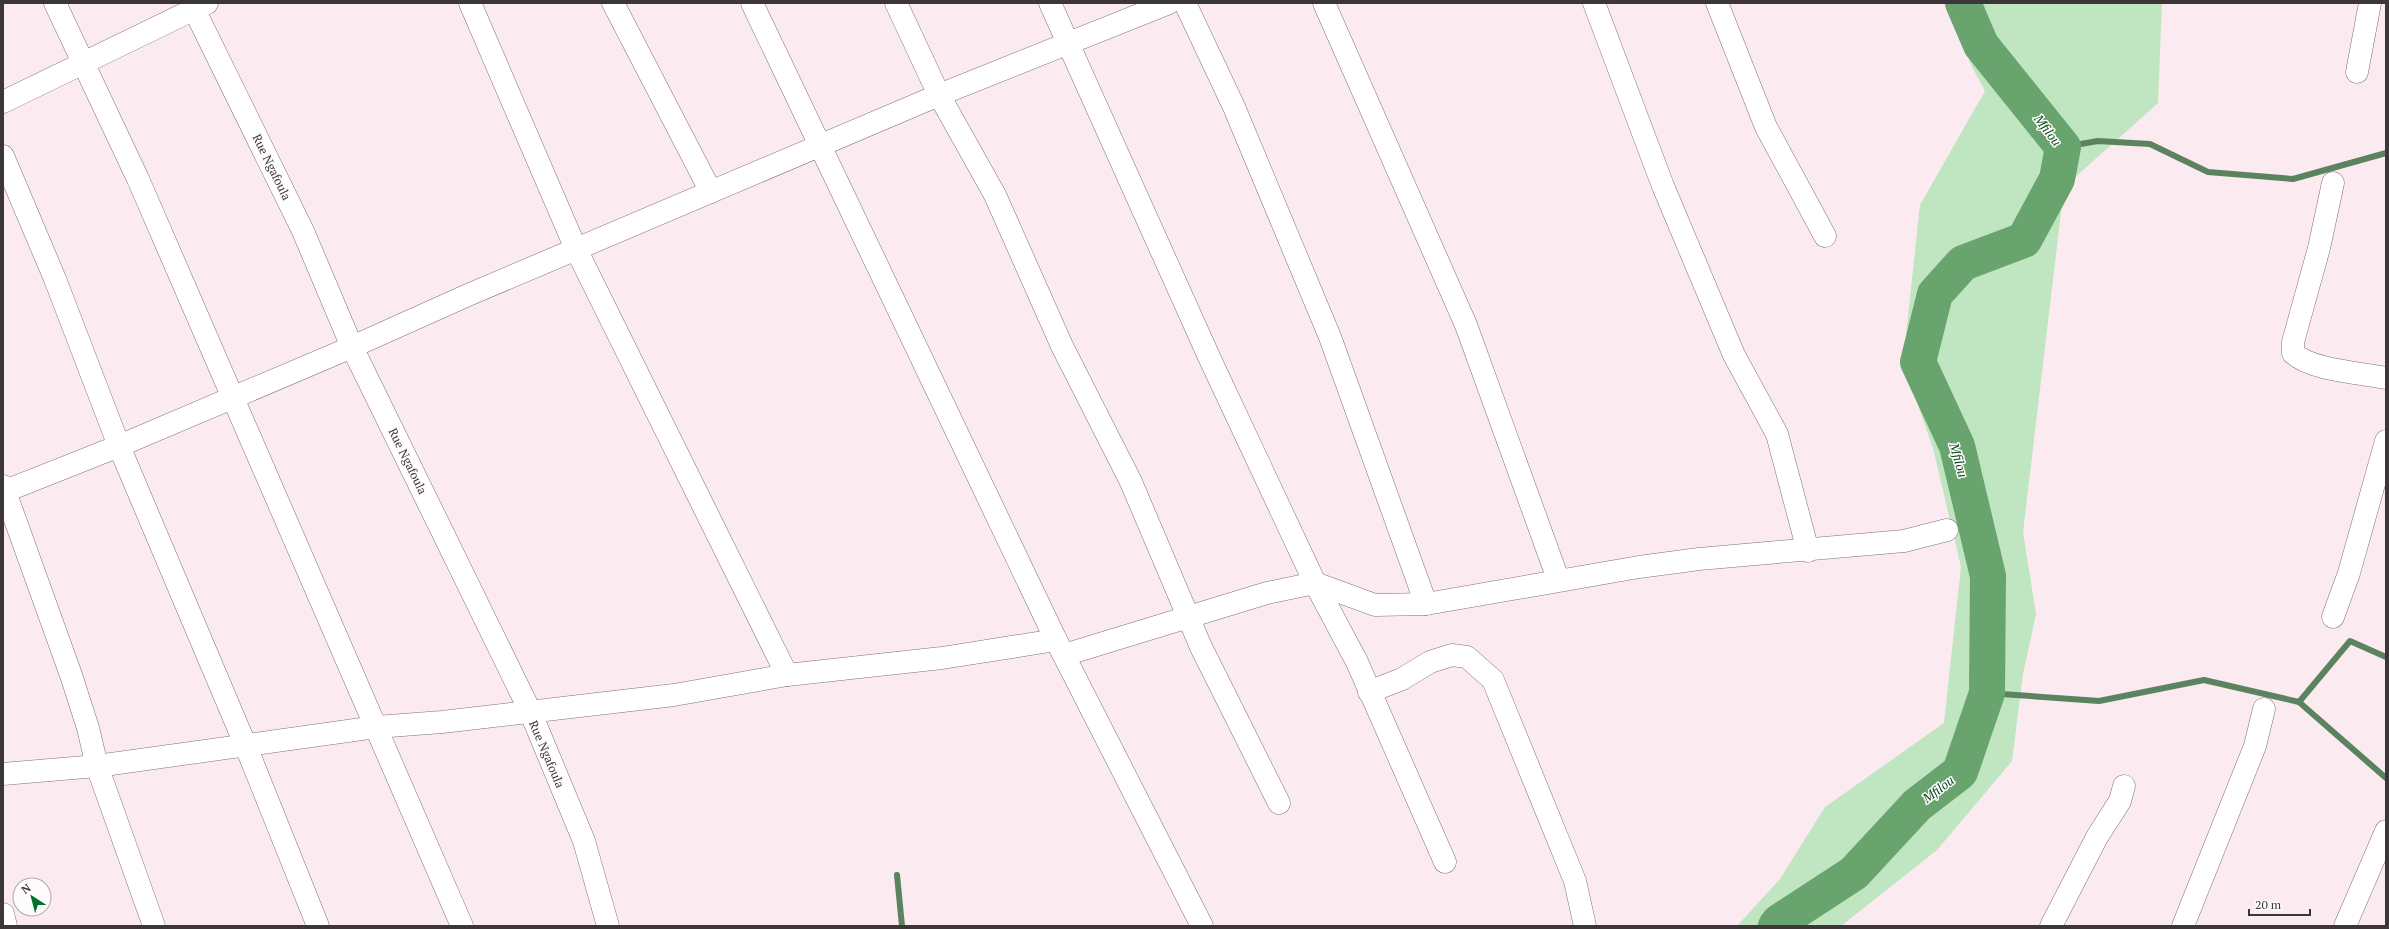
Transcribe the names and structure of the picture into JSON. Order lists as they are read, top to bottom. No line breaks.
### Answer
{"streets":{"street":["Rue Ngafoula"]},"water":["Mfilou"],"scale_bar":"20 m","north":"top left"}
